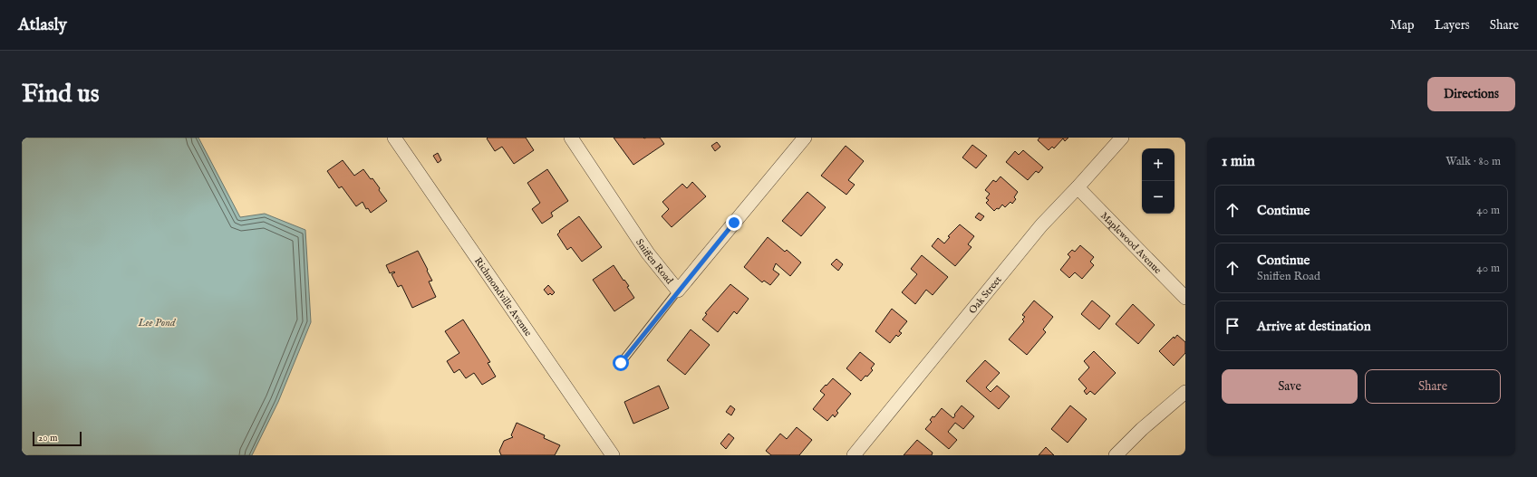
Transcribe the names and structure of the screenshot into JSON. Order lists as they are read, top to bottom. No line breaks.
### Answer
{"streets":{"street":["Maplewood Avenue","Sniffen Road","Oak Street","Richmondville Avenue"]},"crossings":[["Maplewood Avenue","Oak Street"]],"water":["Lee Pond"],"scale_bar":"20 m","page":{"header":"Atlasly","nav":["Map","Layers","Share"],"buttons":["Directions",["Save","Share"]],"title":"Find us","heading":["1 min","Walk · 80 m"],"map_buttons":["+","−"],"list":[["Continue","40 m"],["Continue","Sniffen Road","40 m"],"Arrive at destination"],"scale":"20 m"}}
